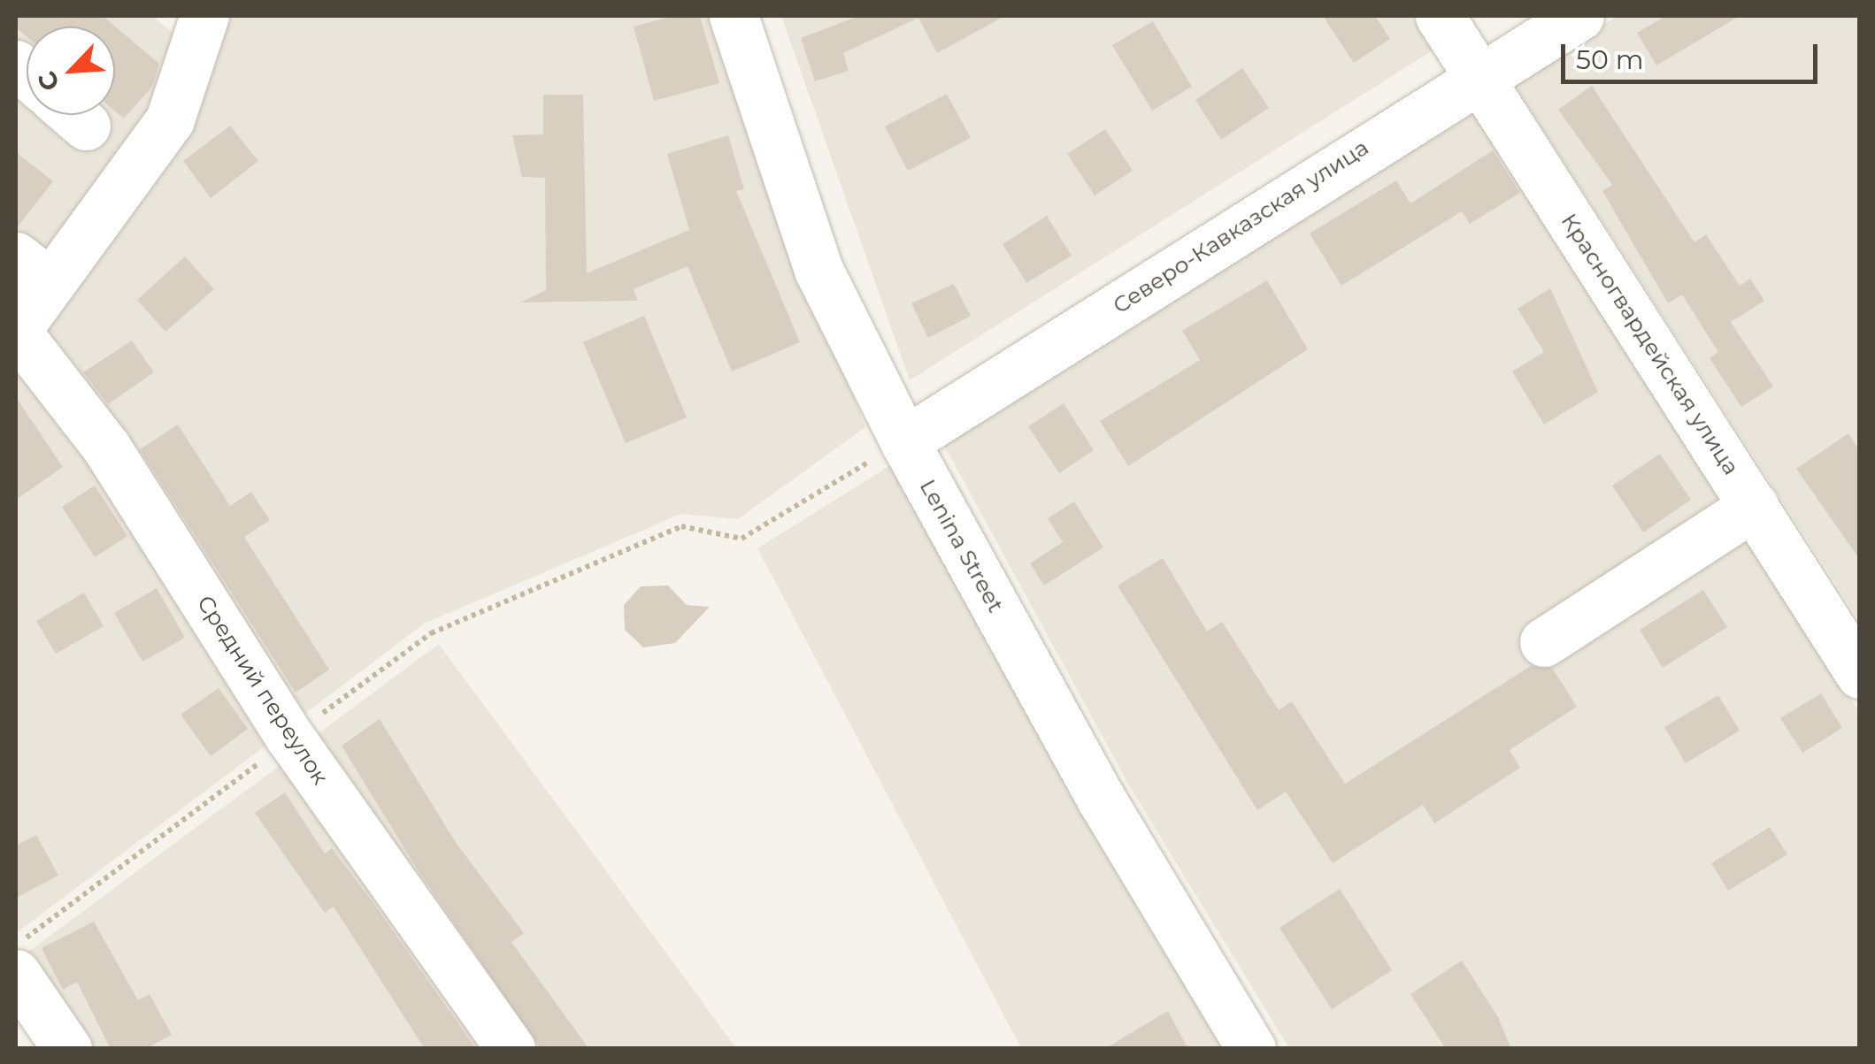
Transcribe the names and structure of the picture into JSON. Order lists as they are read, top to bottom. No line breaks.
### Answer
{"streets":{"street":["Северо-Кавказская улица","Красногвардейская улица","Lenina Street","Средний переулок"]},"crossings":[["Северо-Кавказская улица","Красногвардейская улица"],["Северо-Кавказская улица","Lenina Street"]],"scale_bar":"50 m","north":"bottom left"}
